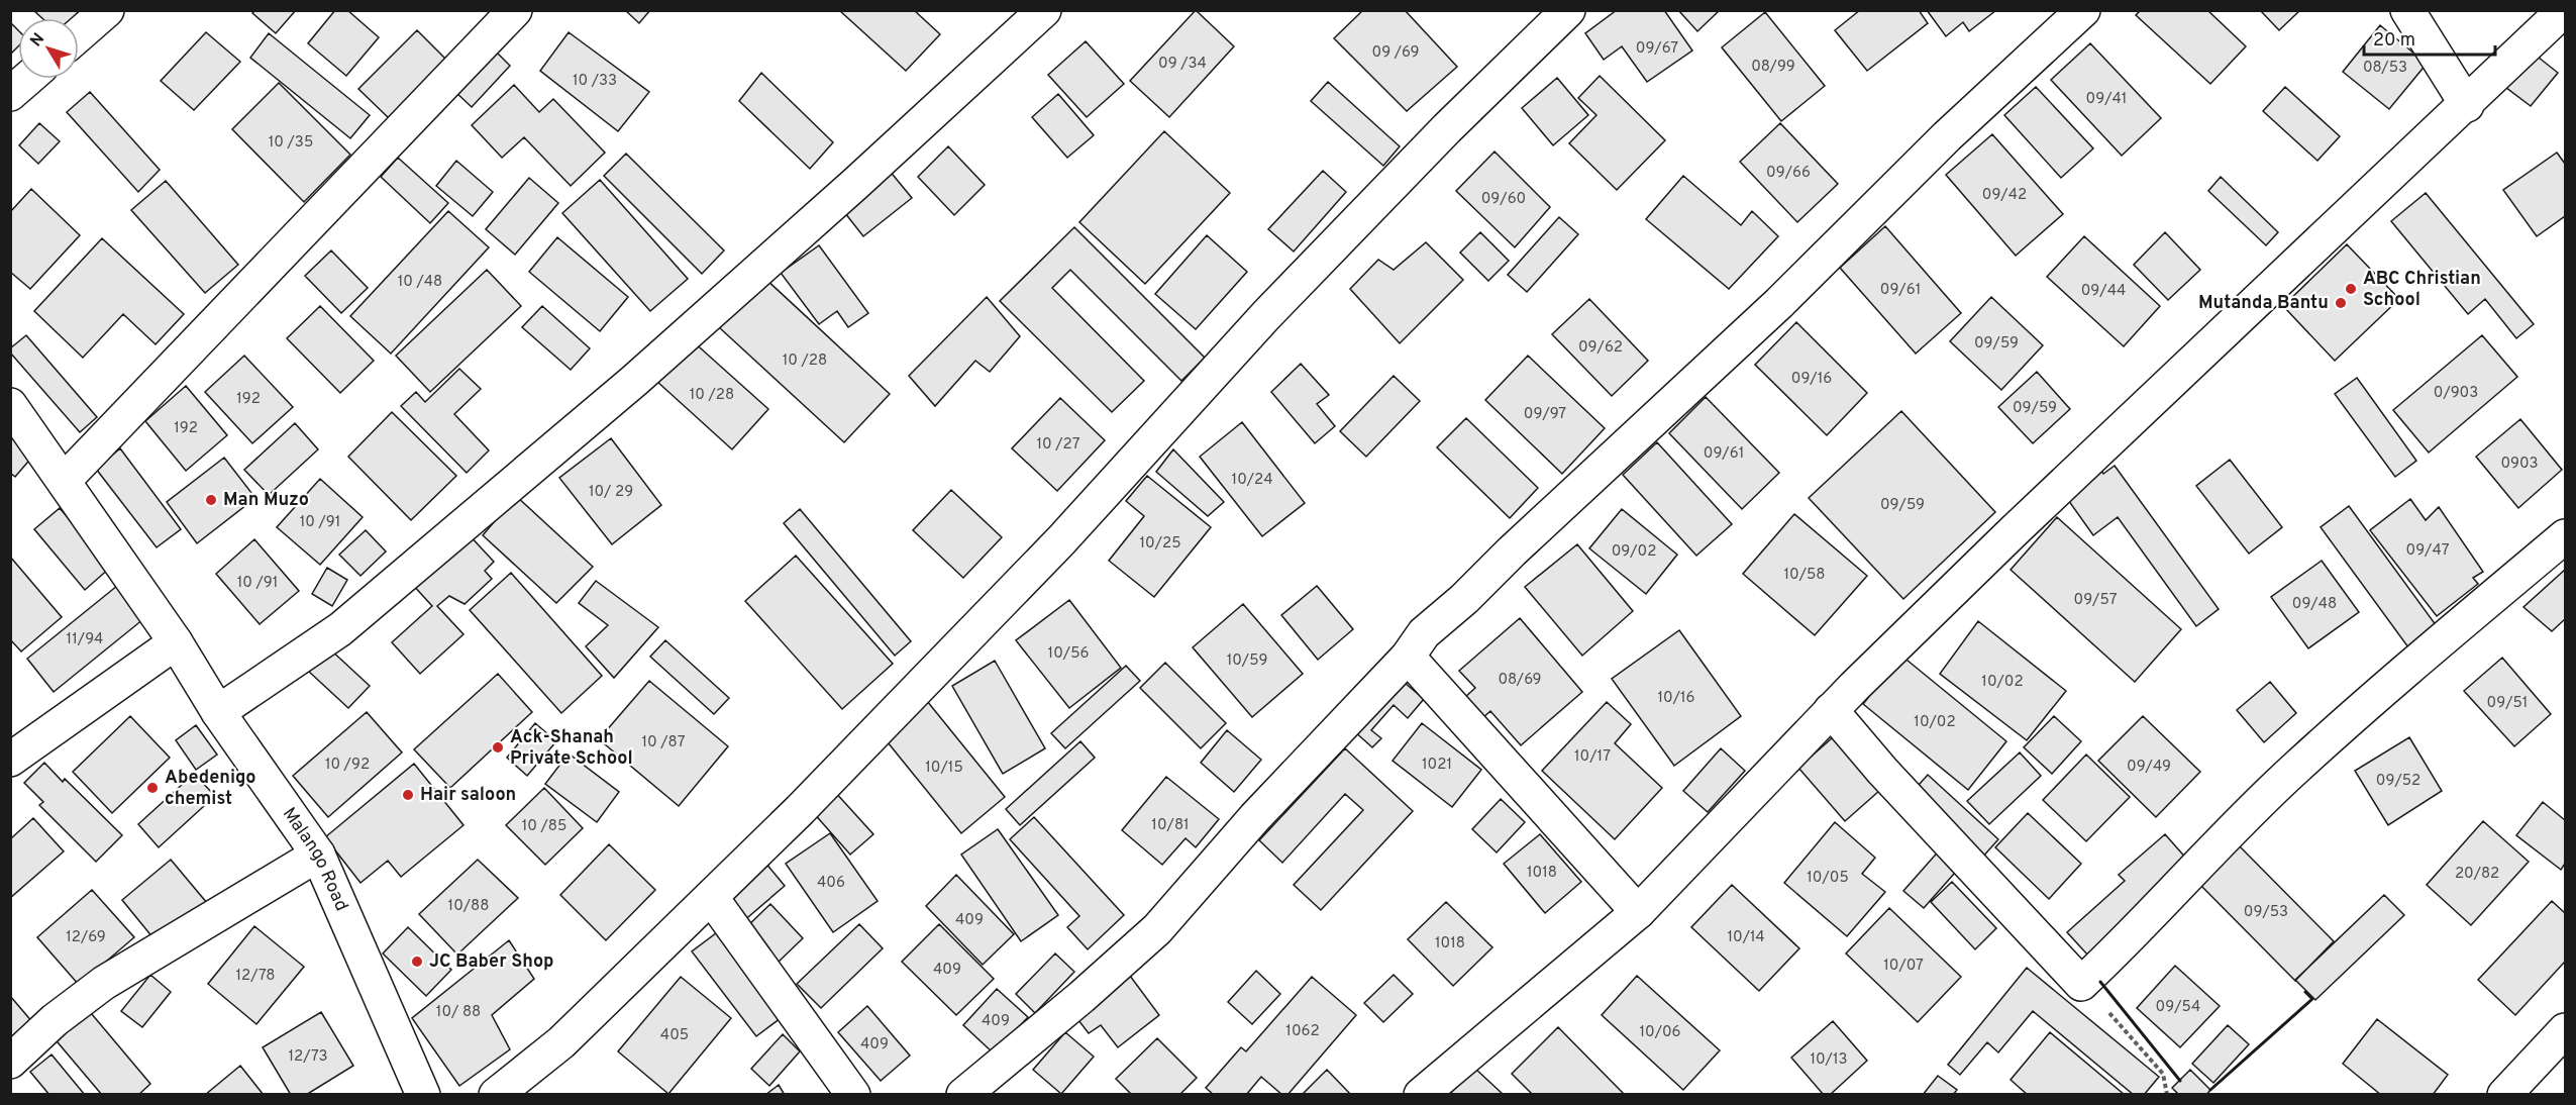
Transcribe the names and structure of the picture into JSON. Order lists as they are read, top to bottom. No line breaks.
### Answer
{"streets":{"street":["Malango Road"]},"places":["ABC Christian School","Mutanda Bantu","Man Muzo","Ack-Shanah Private School","Abedenigo chemist","Hair saloon","JC Baber Shop"],"house_numbers":["09/67","09 /69","09 /34","08/99","08/53","10 /33","09/41","10 /35","09/66","09/42","09/60","10 /48","09/61","09/44","09/59","09/62","10 /28","09/16","0/903","10 /28","192","09/59","09/97","192","10 /27","09/61","0903","10/24","10/ 29","09/59","10 /91","10/25","09/47","09/02","10/58","10 /91","09/57","09/48","11/94","10/56","10/59","08/69","10/02","10/16","09/51","10/02","10 /87","10/17","10 /92","1021","09/49","10/15","09/52","10/81","10 /85","1018","20/82","10/05","406","10/88","09/53","409","12/69","10/14","1018","10/07","409","12/78","09/54","10/ 88","409","1062","10/06","405","409","12/73","10/13"],"scale_bar":"20 m","north":"top left"}
